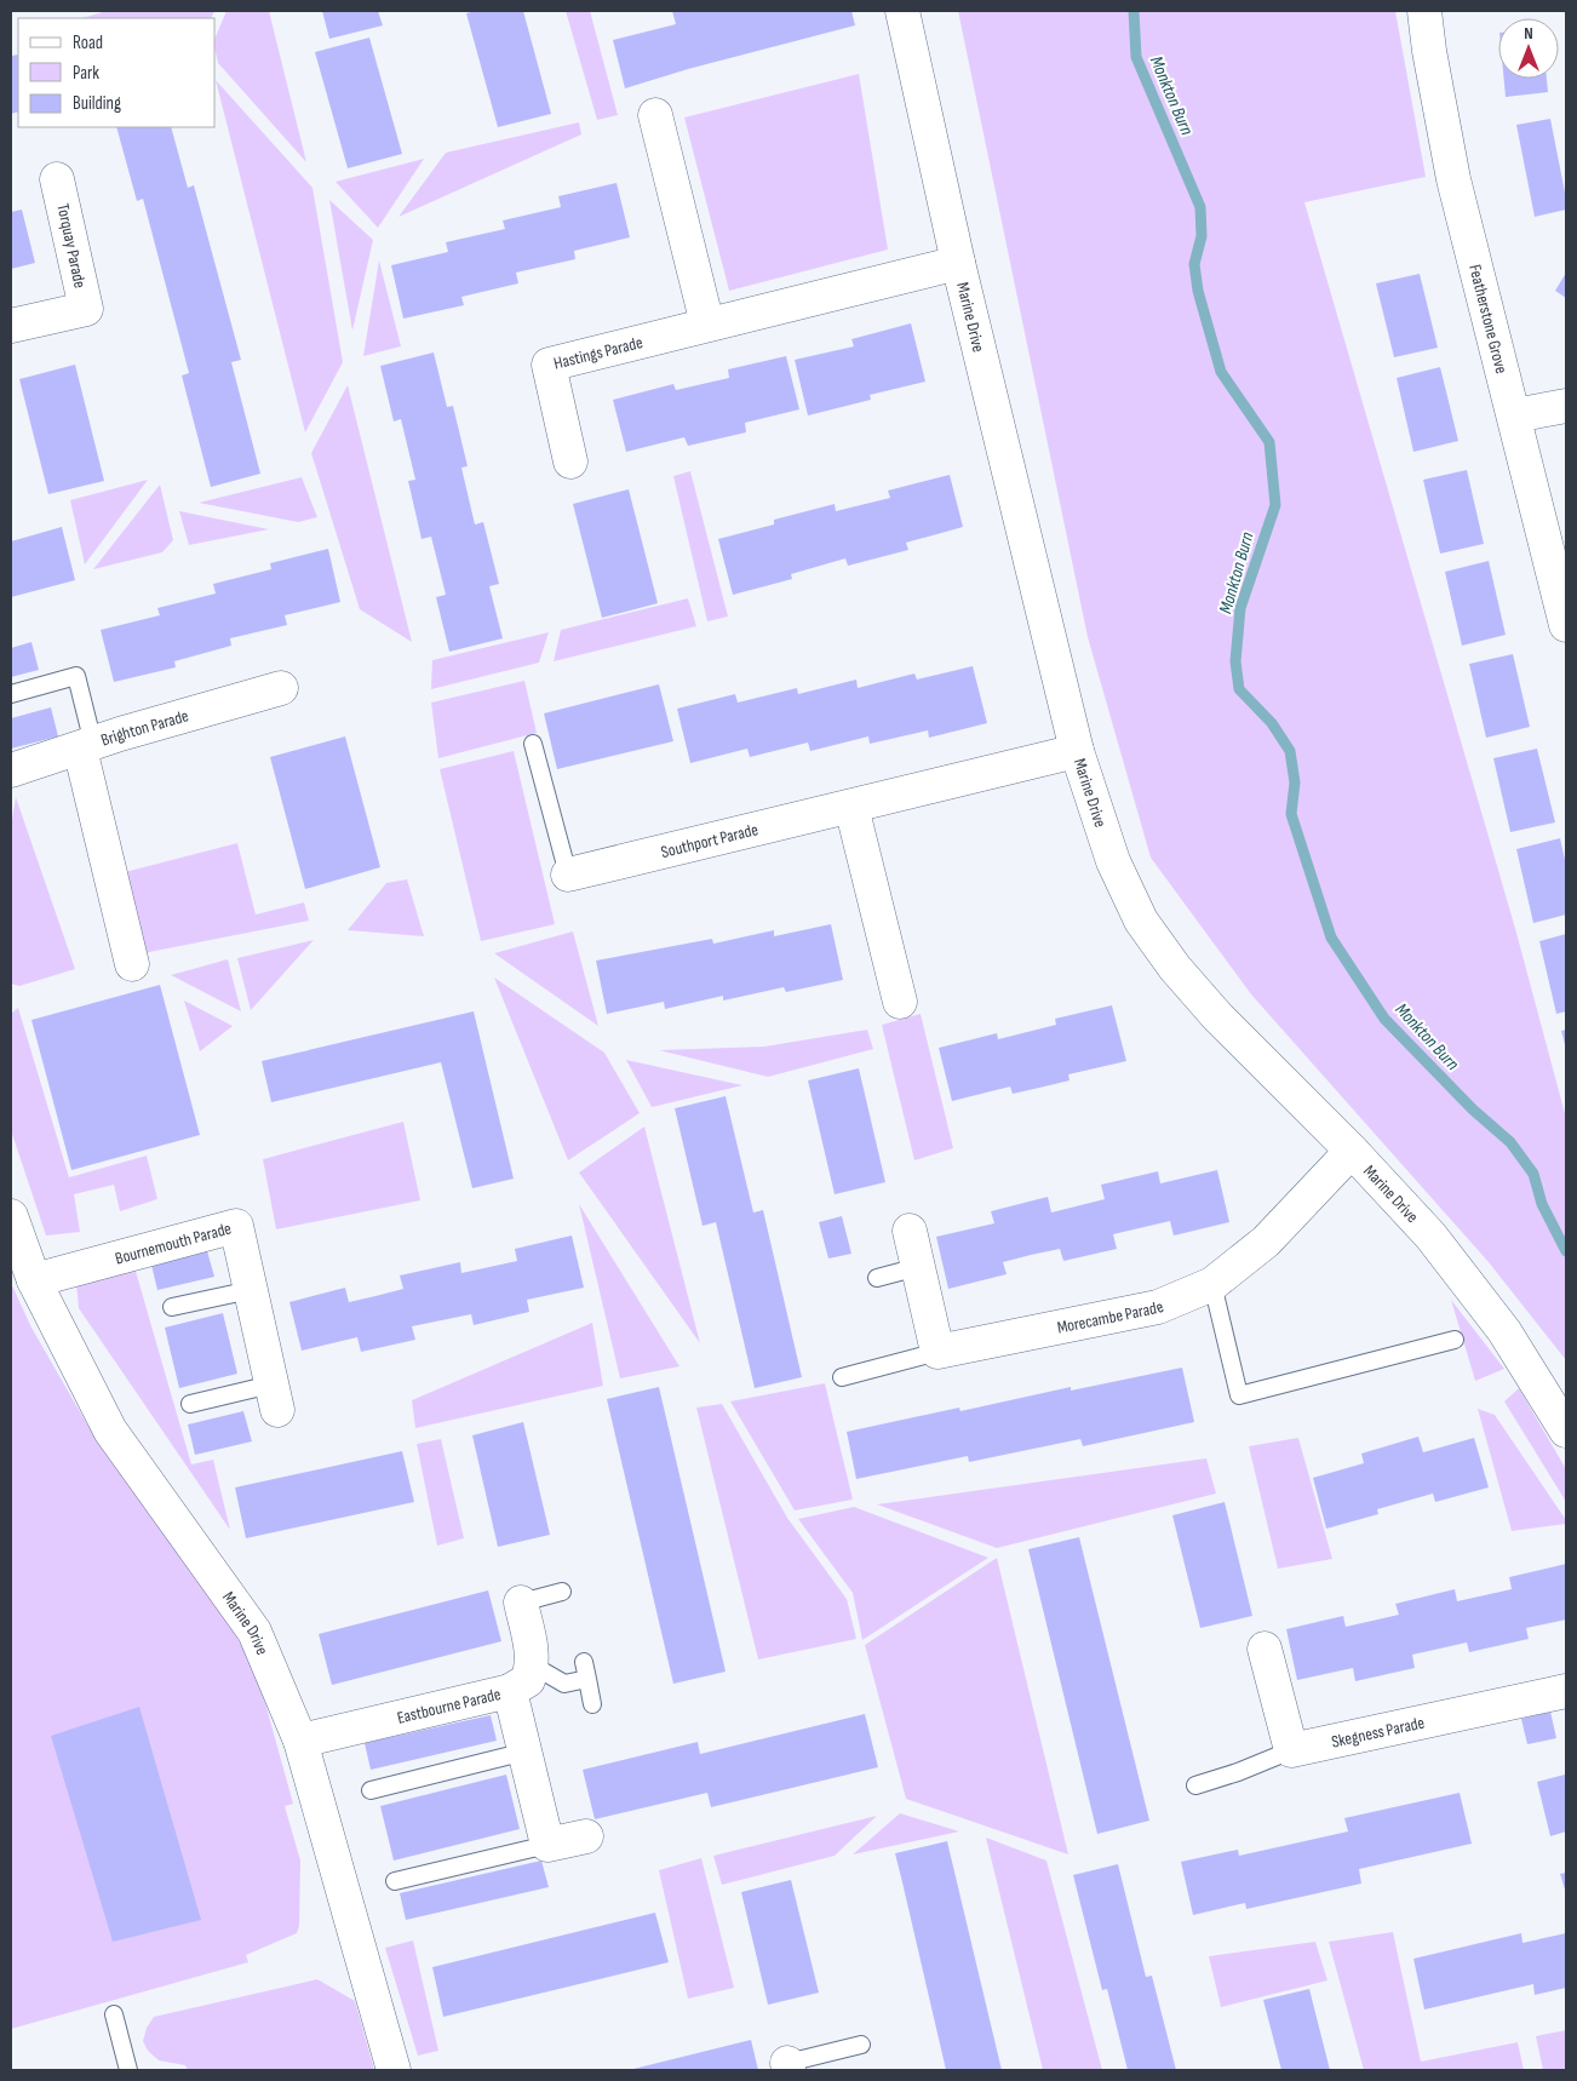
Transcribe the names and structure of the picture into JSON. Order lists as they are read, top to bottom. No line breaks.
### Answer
{"streets":{"street":["Torquay Parade","Marine Drive","Featherstone Grove","Hastings Parade","Brighton Parade","Southport Parade","Bournemouth Parade","Morecambe Parade","Eastbourne Parade","Skegness Parade"]},"crossings":[["Marine Drive","Hastings Parade"],["Marine Drive","Southport Parade"],["Marine Drive","Bournemouth Parade"],["Marine Drive","Morecambe Parade"],["Marine Drive","Eastbourne Parade"]],"water":["Monkton Burn"],"legend":["Road","Park","Building"],"north":"top"}
